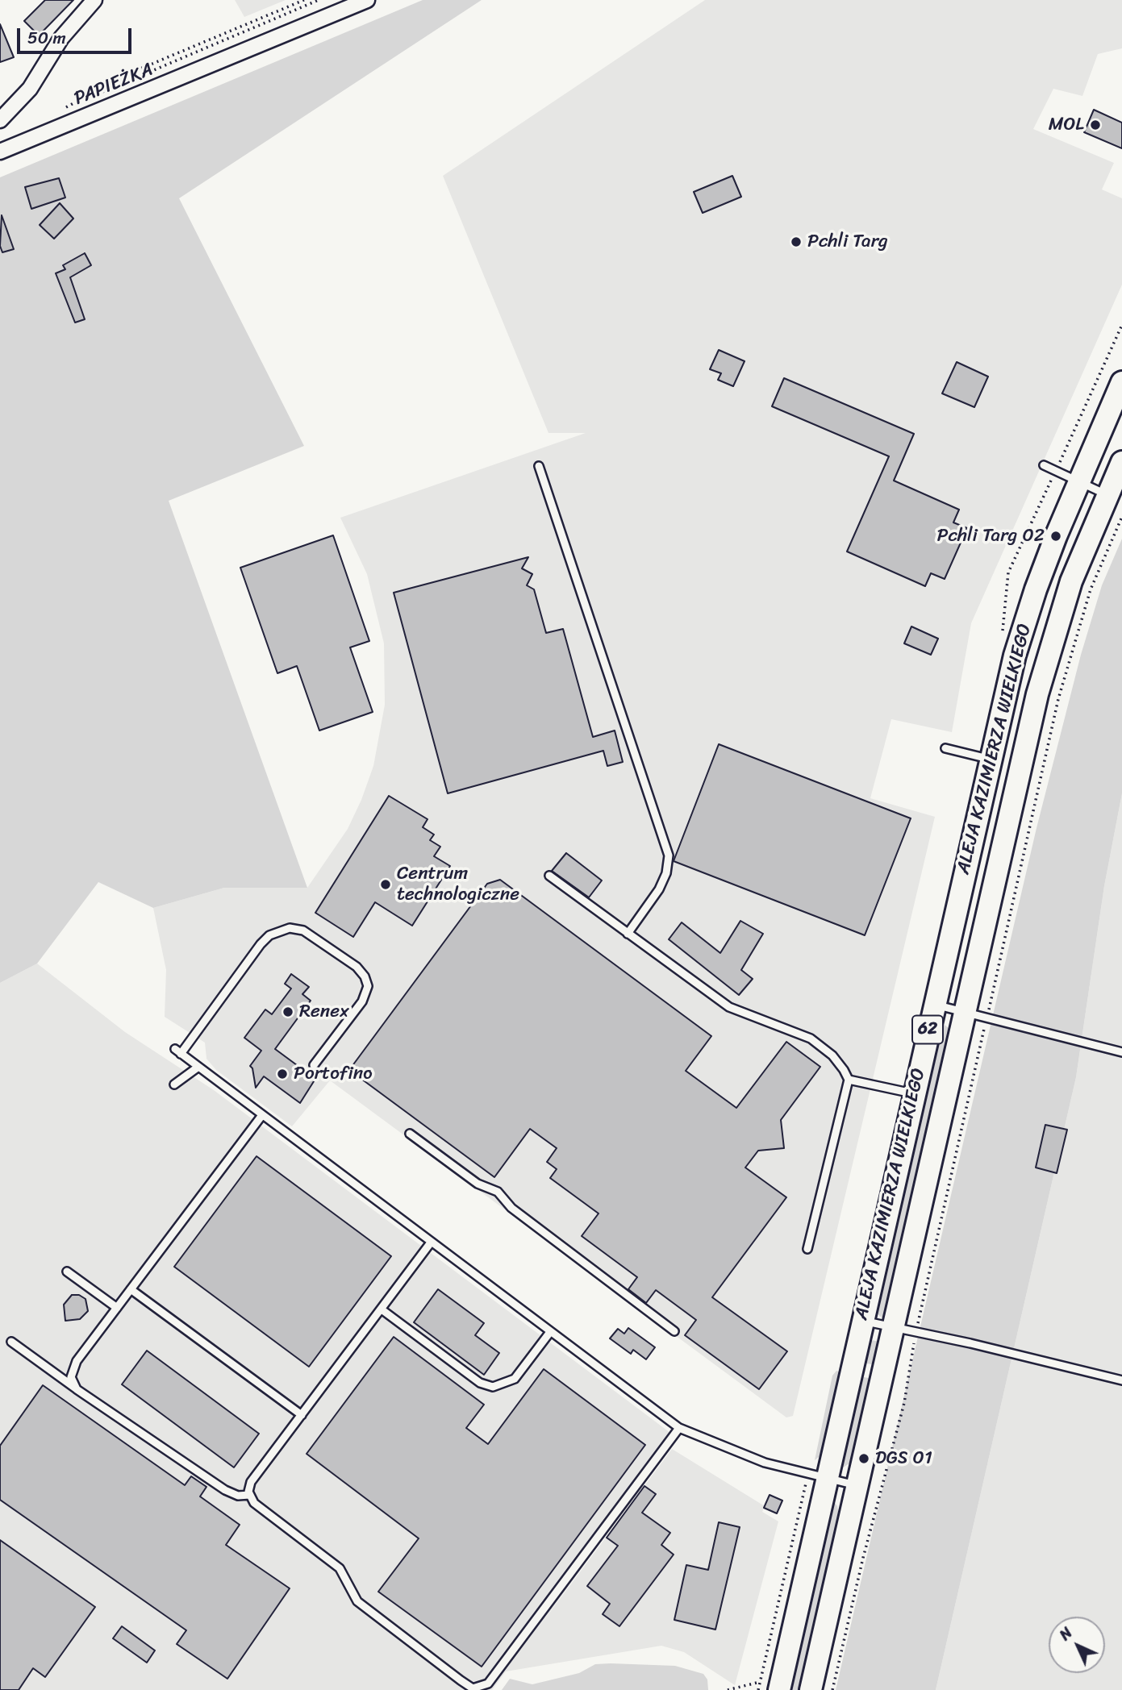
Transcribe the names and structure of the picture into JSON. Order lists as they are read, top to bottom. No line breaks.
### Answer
{"streets":{"main road":["ALEJA KAZIMIERZA WIELKIEGO","62"],"street":["PAPIEŻKA"]},"places":["MOL","Pchli Targ","Pchli Targ 02","Centrum technologiczne","Renex","Portofino","DGS 01"],"scale_bar":"50 m","north":"top left"}
